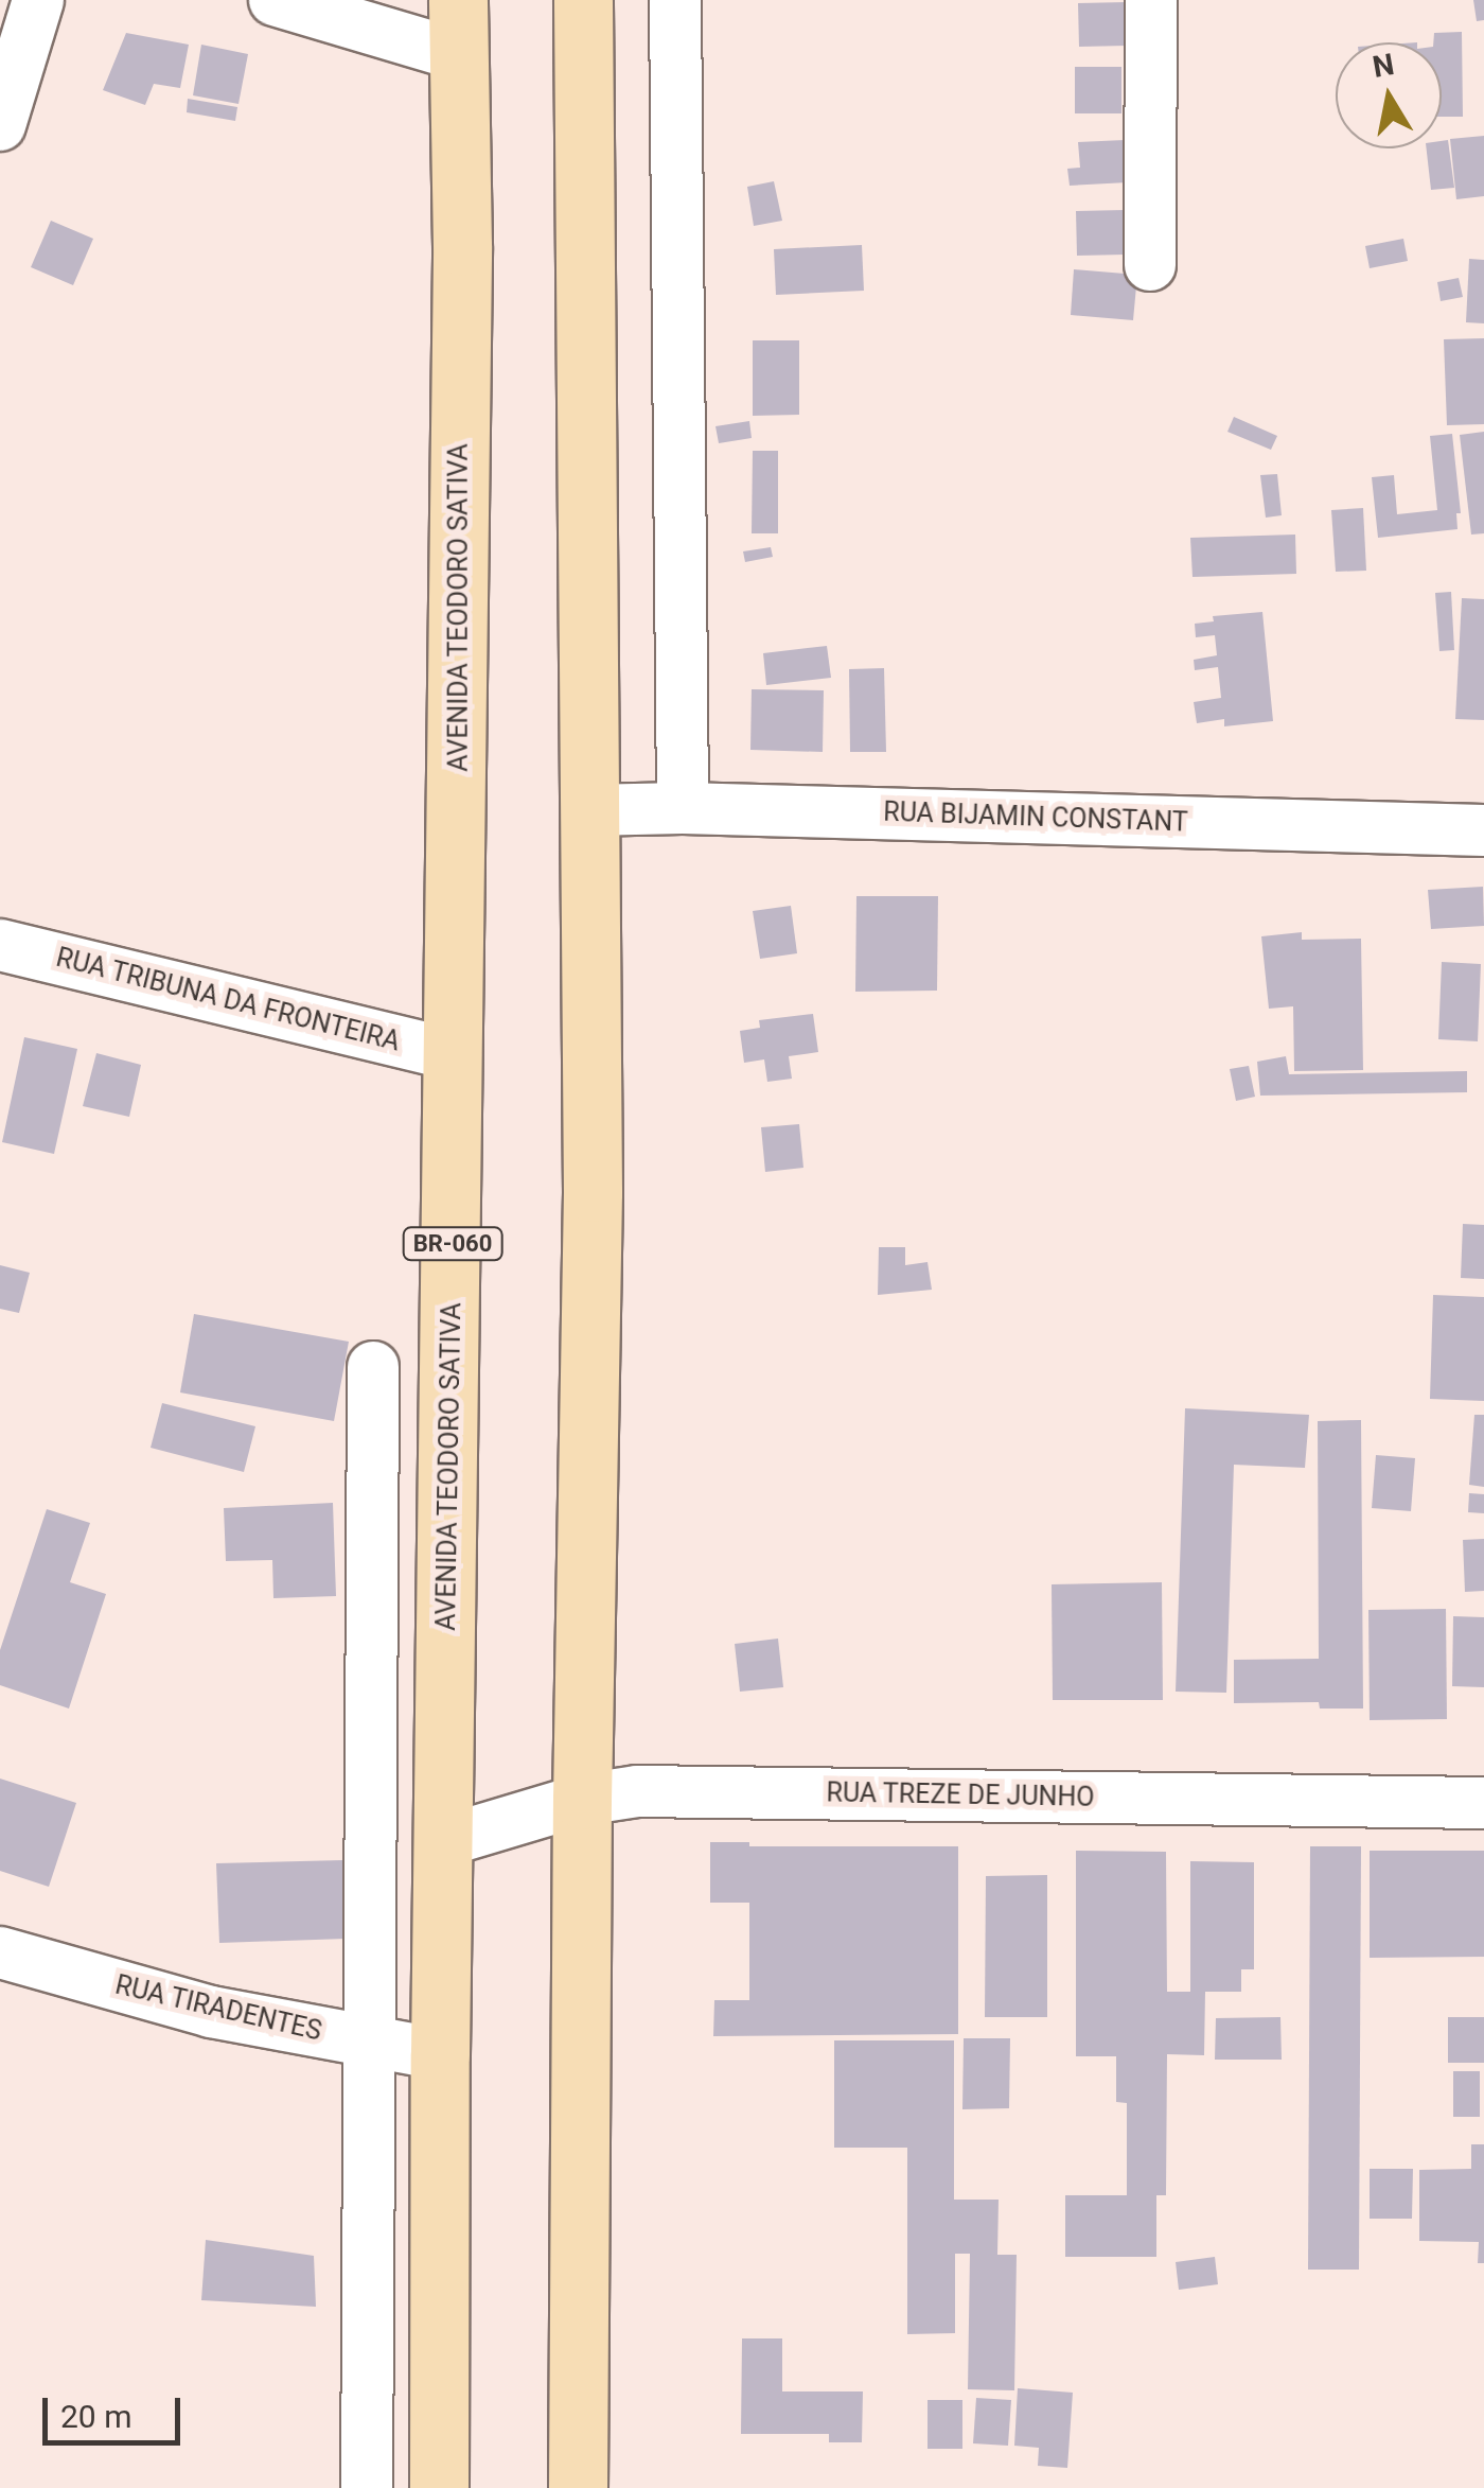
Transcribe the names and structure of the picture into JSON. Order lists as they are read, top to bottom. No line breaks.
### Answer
{"streets":{"main road":["AVENIDA TEODORO SATIVA","BR-060"],"street":["RUA BIJAMIN CONSTANT","RUA TRIBUNA DA FRONTEIRA","RUA TREZE DE JUNHO","RUA TIRADENTES"]},"crossings":[["AVENIDA TEODORO SATIVA","RUA TRIBUNA DA FRONTEIRA"],["AVENIDA TEODORO SATIVA","RUA TREZE DE JUNHO"],["AVENIDA TEODORO SATIVA","RUA TIRADENTES"]],"scale_bar":"20 m","north":"top"}
